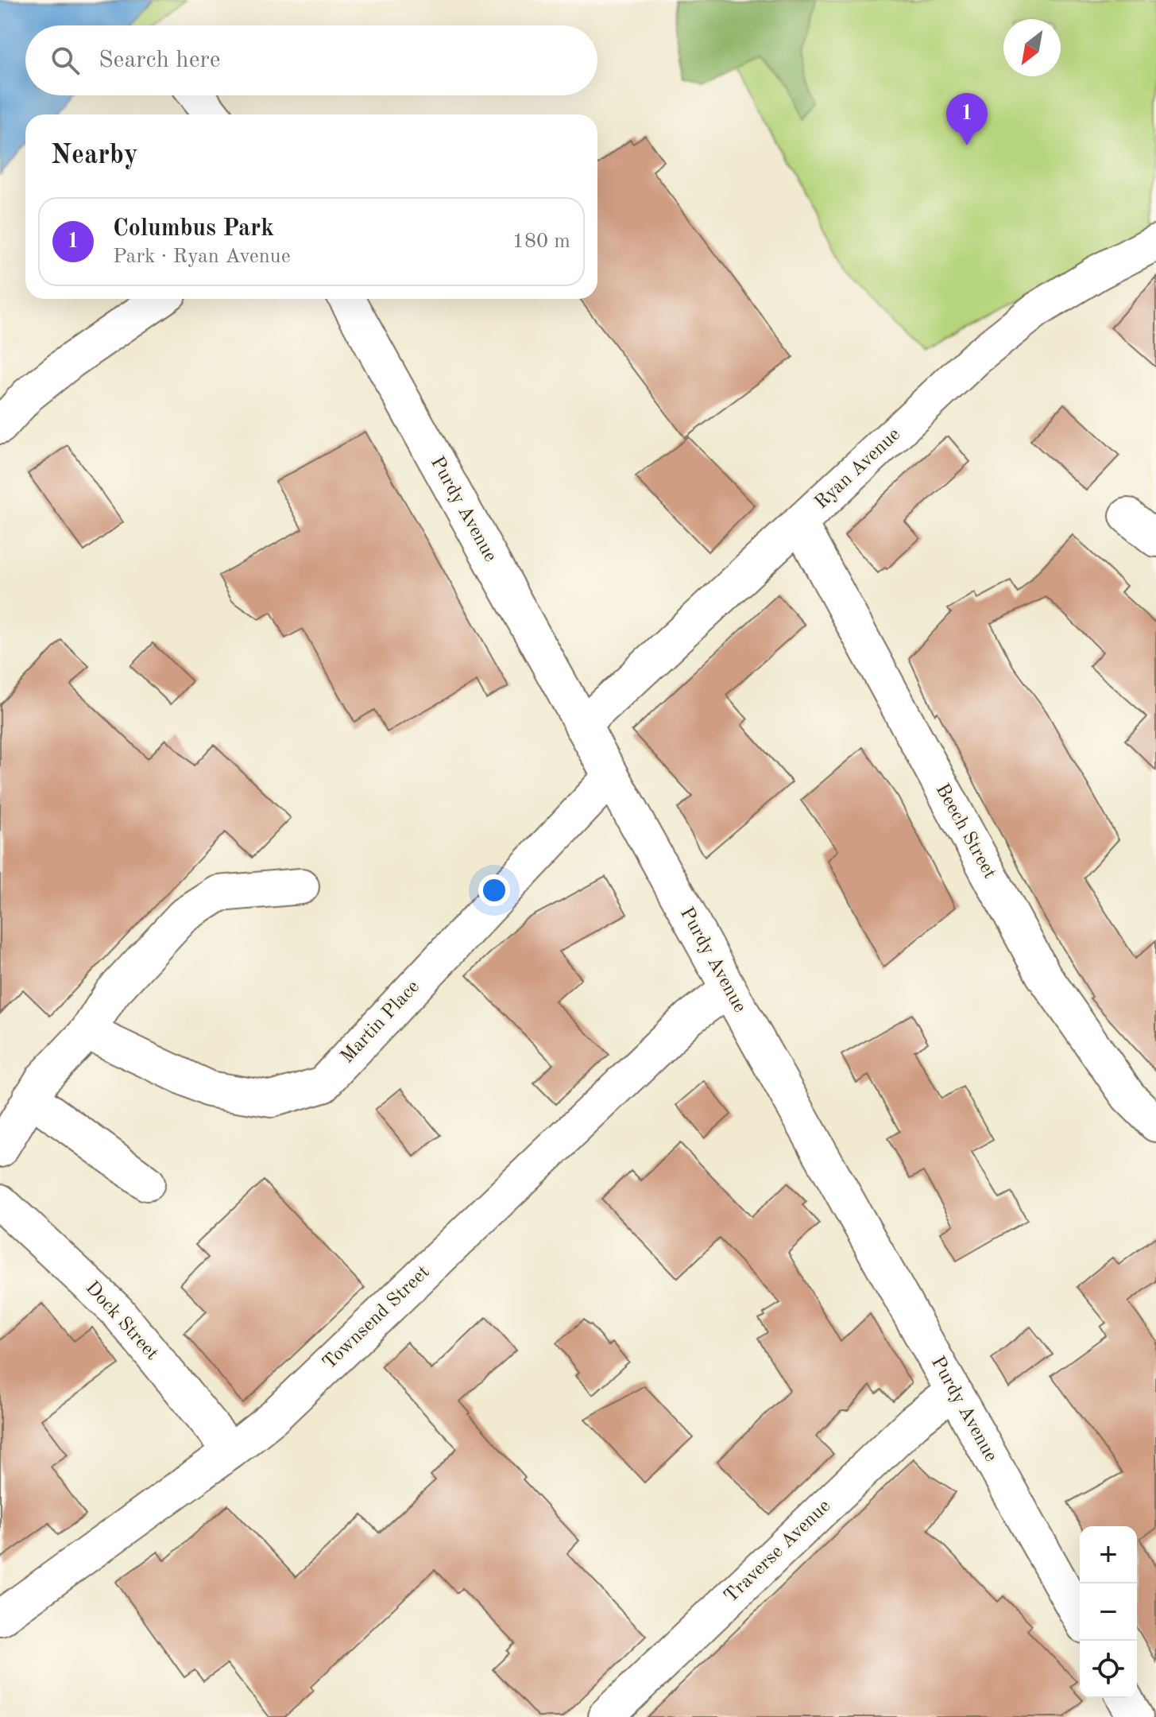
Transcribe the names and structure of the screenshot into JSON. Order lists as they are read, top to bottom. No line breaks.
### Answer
{"streets":{"street":["Ryan Avenue","Purdy Avenue","Beech Street","Martin Place","Townsend Street","Dock Street","Traverse Avenue"]},"crossings":[["Ryan Avenue","Purdy Avenue"],["Ryan Avenue","Beech Street"],["Purdy Avenue","Martin Place"],["Purdy Avenue","Townsend Street"],["Purdy Avenue","Traverse Avenue"],["Townsend Street","Dock Street"]],"north":"bottom left","page":{"search":"Search here","pins":"1","heading":"Nearby","list":[{"mark":"1","name":"Columbus Park","note":"Park · Ryan Avenue","value":"180 m"}],"map_buttons":["+","−"]}}
